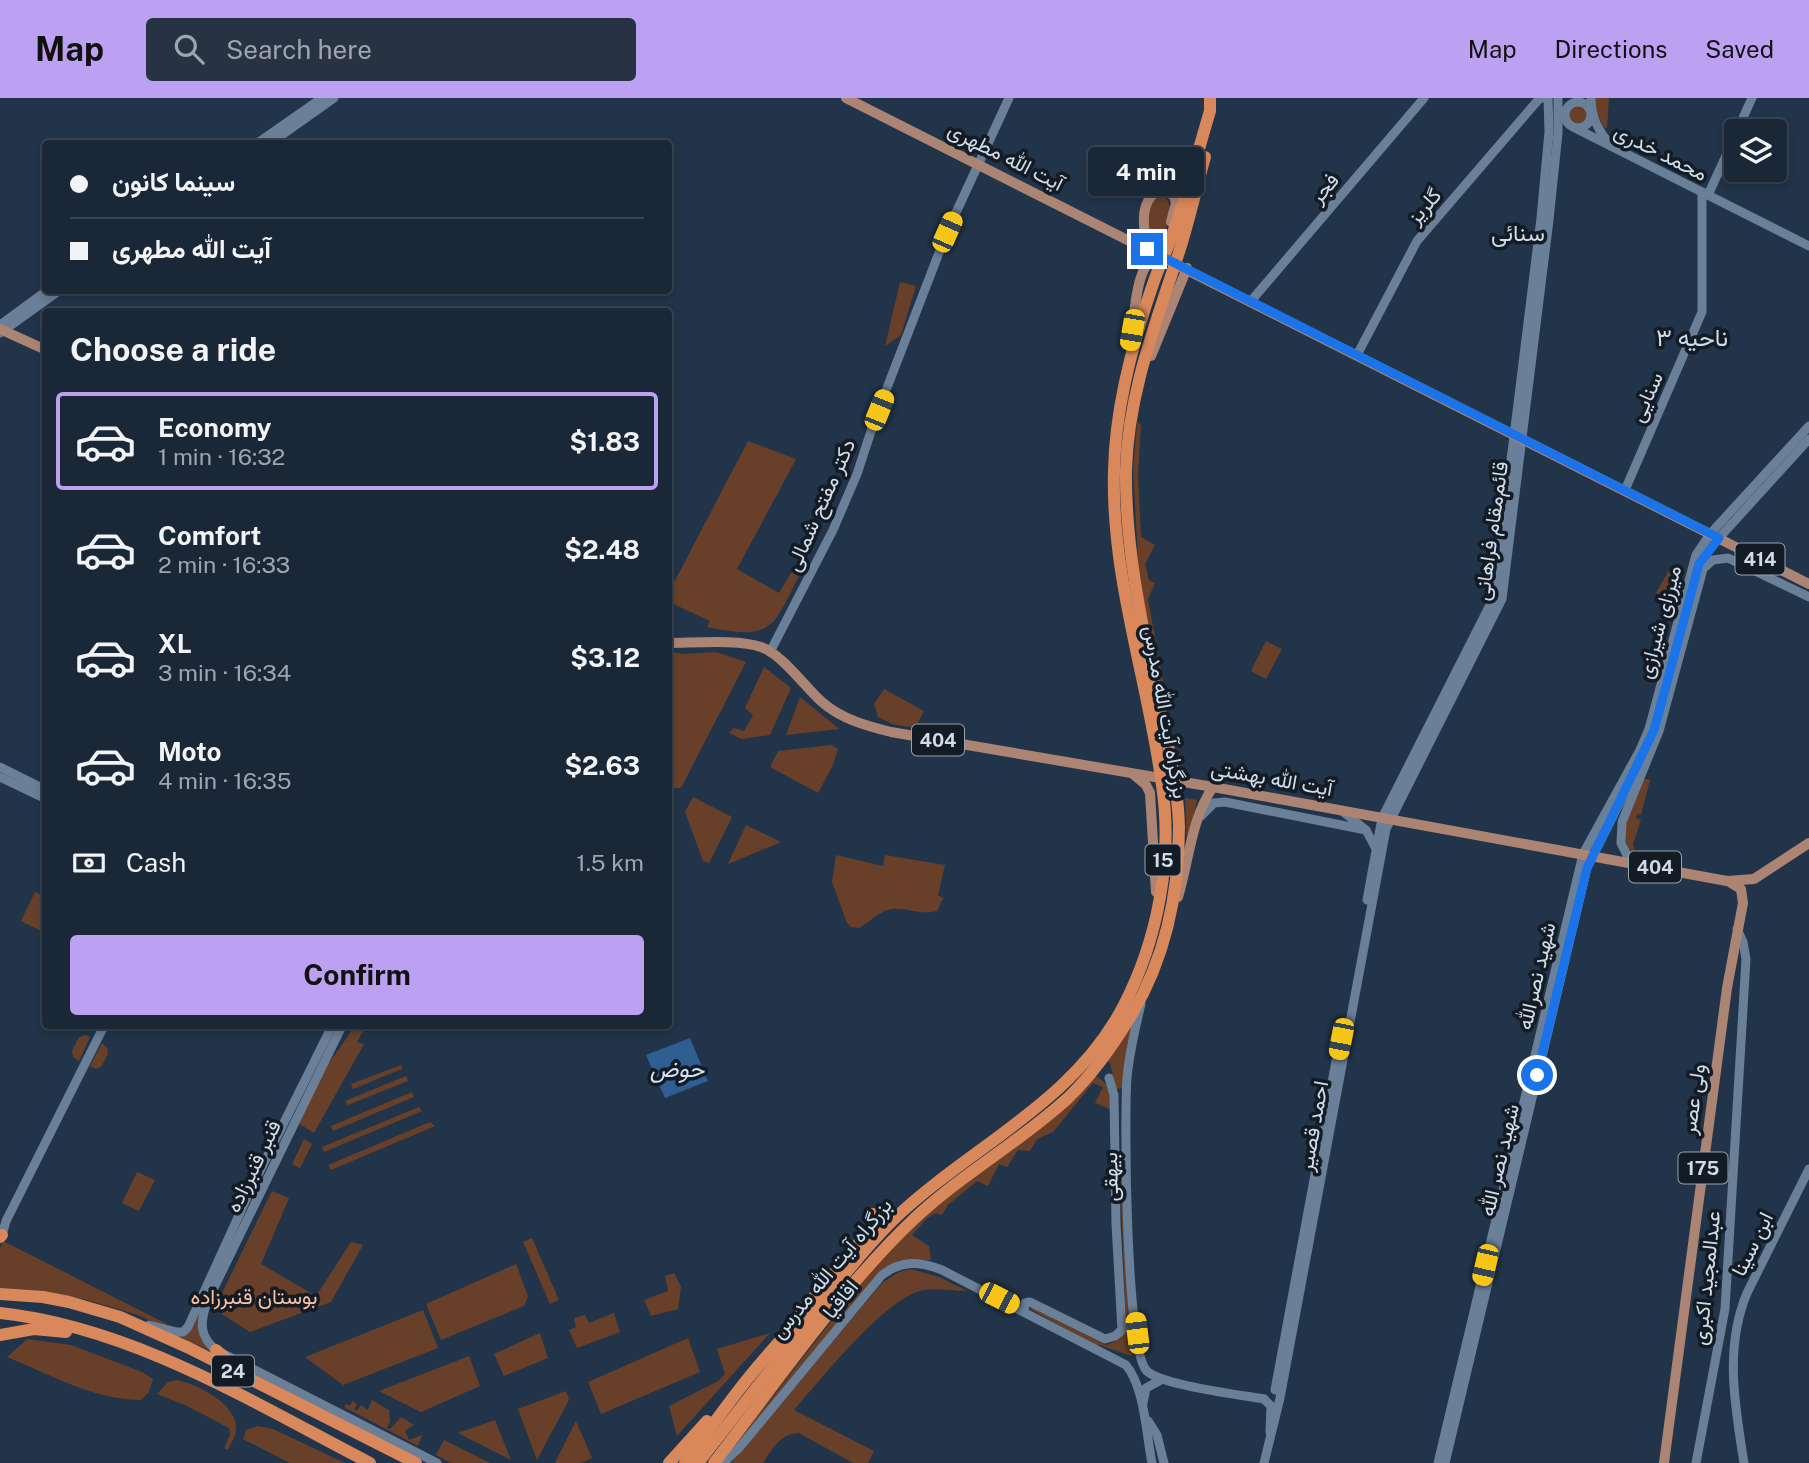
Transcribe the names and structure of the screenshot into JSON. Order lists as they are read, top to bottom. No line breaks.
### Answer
{"streets":{"highway":["بزرگراه آیت الله مدرس","15","24"],"main road":["محمد خدری","آیت الله مطهری","فجر","گلریز","سنایی","دکتر مفتح شمالی","قائم‌مقام فراهانی","414","میرزای شیرازی","404","آیت الله بهشتی","شهید نصرالله","ولی عصر","احمد قصیر","شهید نصر الله","قنبر قنبرزاده","175","بیهقی","ابن سینا","عبدالمجید اکبری","اقاقیا"]},"crossings":[["محمد خدری","سنایی"],["محمد خدری","قائم‌مقام فراهانی"],["آیت الله مطهری","فجر"],["آیت الله مطهری","گلریز"],["آیت الله مطهری","سنایی"],["آیت الله مطهری","دکتر مفتح شمالی"],["آیت الله مطهری","قائم‌مقام فراهانی"],["آیت الله مطهری","میرزای شیرازی"],["دکتر مفتح شمالی","آیت الله بهشتی"],["قائم‌مقام فراهانی","آیت الله بهشتی"],["قائم‌مقام فراهانی","احمد قصیر"],["میرزای شیرازی","آیت الله بهشتی"],["میرزای شیرازی","شهید نصرالله"],["بزرگراه آیت الله مدرس","بیهقی"],["آیت الله بهشتی","شهید نصرالله"],["آیت الله بهشتی","ولی عصر"],["آیت الله بهشتی","احمد قصیر"],["شهید نصرالله","شهید نصر الله"],["ولی عصر","عبدالمجید اکبری"],["قنبر قنبرزاده","24"],["بیهقی","اقاقیا"]],"districts":["سنائی","ناحیه ۳"],"water":["حوض"],"parks":["بوستان قنبرزاده"],"page":{"header":"Map","search":"Search here","nav":["Map","Directions","Saved"],"banner":["سینما کانون","آیت الله مطهری"],"bubble":"4 min","heading":"Choose a ride","list":[{"name":"Economy","note":"1 min · 16:32","value":"$1.83"},{"name":"Comfort","note":"2 min · 16:33","value":"$2.48"},{"name":"XL","note":"3 min · 16:34","value":"$3.12"},{"name":"Moto","note":"4 min · 16:35","value":"$2.63"}],"pay":["Cash","1.5 km"],"buttons":"Confirm"}}
